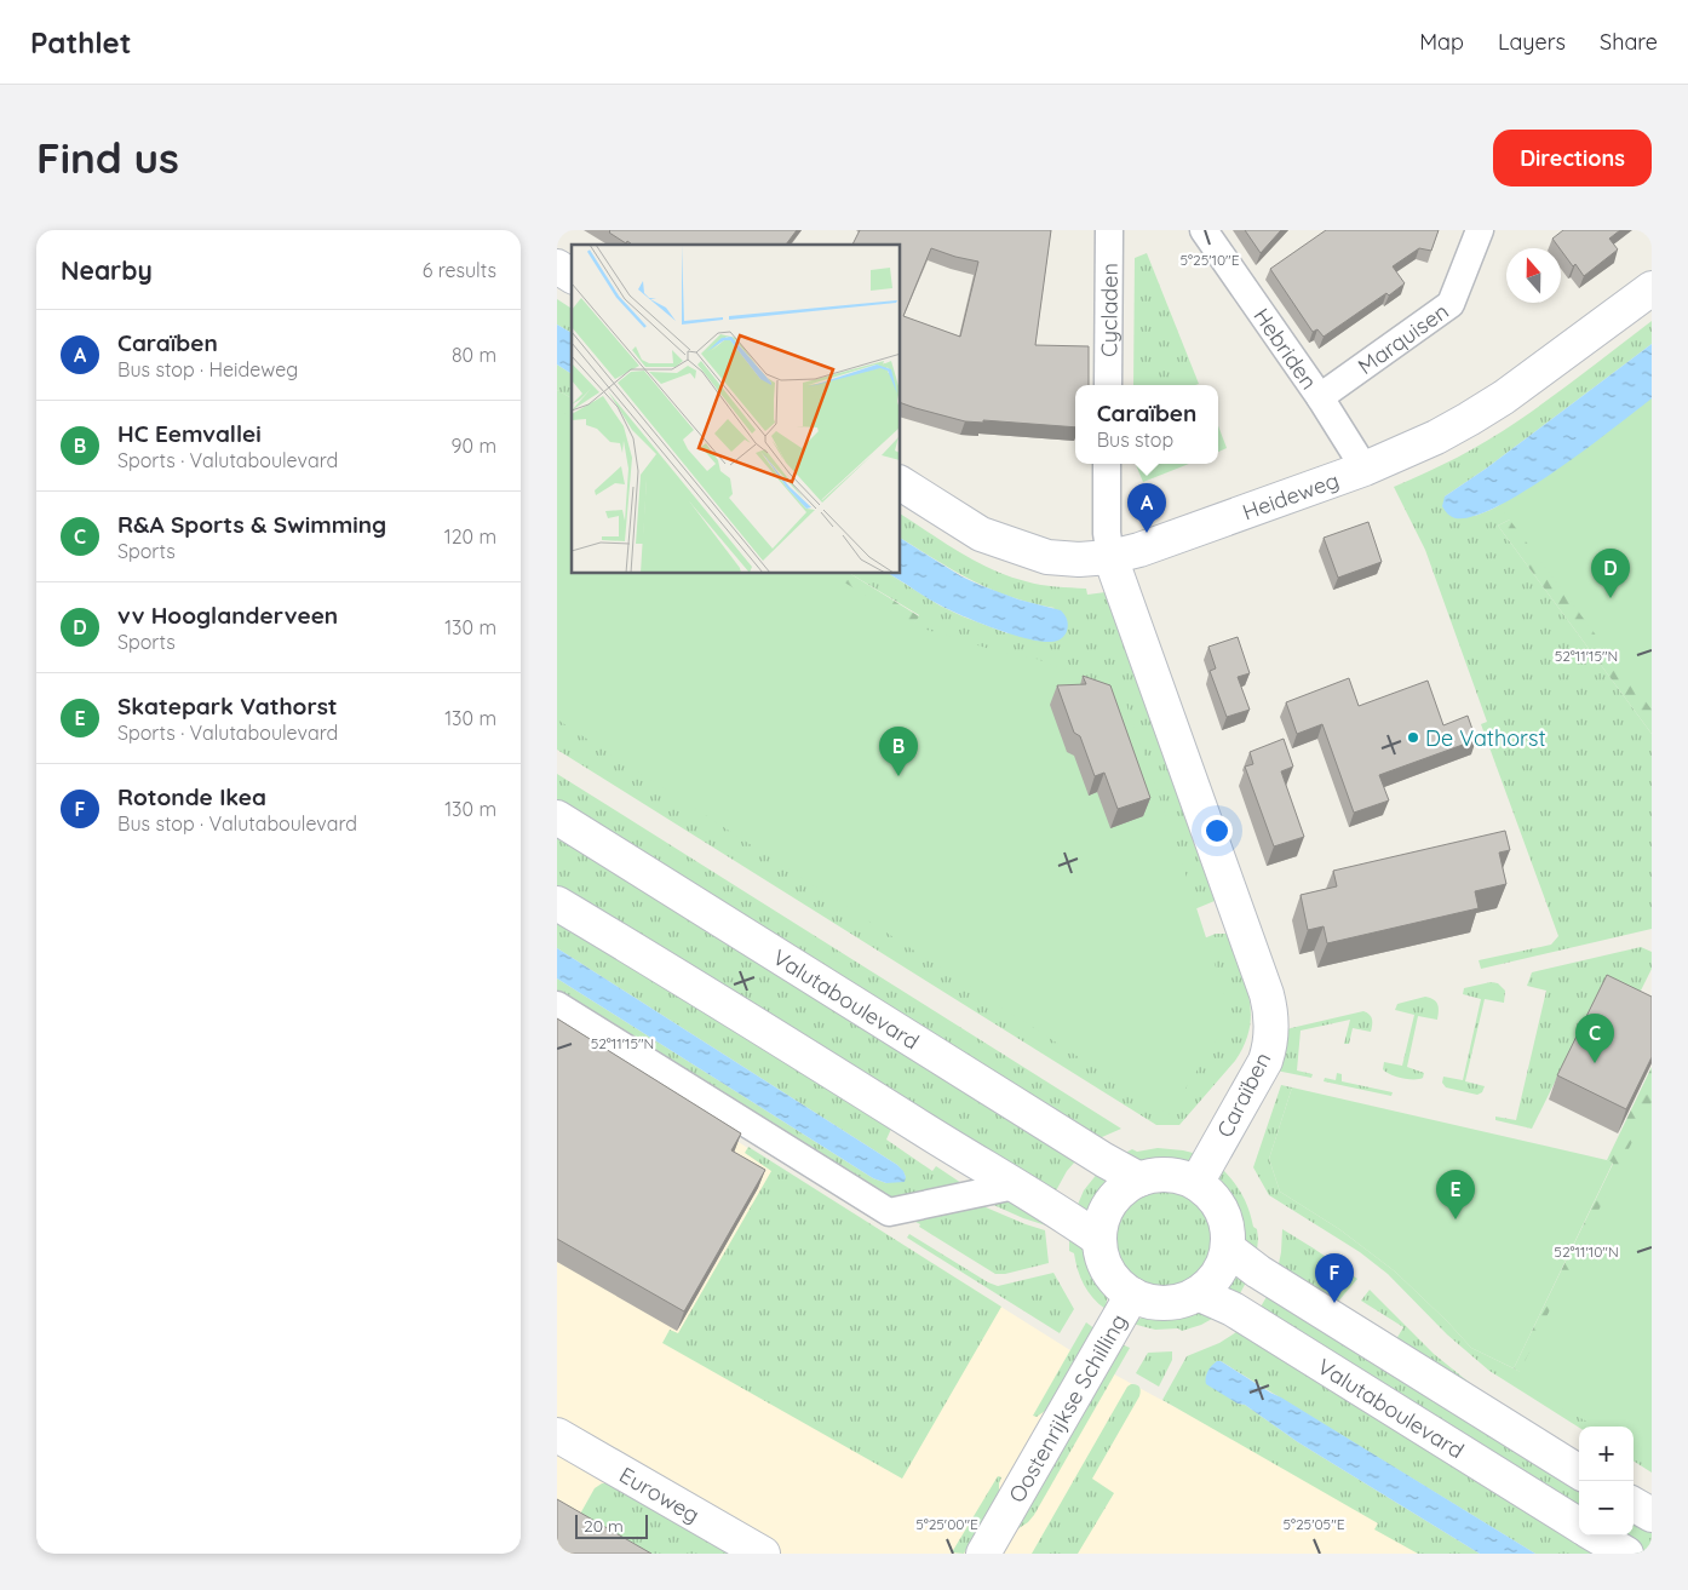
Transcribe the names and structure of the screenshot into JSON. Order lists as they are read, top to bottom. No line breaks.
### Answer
{"streets":{"main road":["Heideweg","Valutaboulevard","Caraïben","Oostenrijkse Schilling","Euroweg"],"street":["Cycladen","Marquisen","Hebriden"]},"crossings":[["Marquisen","Hebriden"],["Hebriden","Heideweg"],["Heideweg","Caraïben"],["Valutaboulevard","Caraïben"],["Valutaboulevard","Oostenrijkse Schilling"],["Caraïben","Oostenrijkse Schilling"]],"places":["De Vathorst"],"scale_bar":"20 m","north":"top","page":{"header":"Pathlet","nav":["Map","Layers","Share"],"buttons":"Directions","title":"Find us","heading":["Nearby","6 results"],"list":[{"mark":"A","name":"Caraïben","note":"Bus stop · Heideweg","value":"80 m"},{"mark":"B","name":"HC Eemvallei","note":"Sports · Valutaboulevard","value":"90 m"},{"mark":"C","name":"R&A Sports & Swimming","note":"Sports","value":"120 m"},{"mark":"D","name":"vv Hooglanderveen","note":"Sports","value":"130 m"},{"mark":"E","name":"Skatepark Vathorst","note":"Sports · Valutaboulevard","value":"130 m"},{"mark":"F","name":"Rotonde Ikea","note":"Bus stop · Valutaboulevard","value":"130 m"}],"popup":["Caraïben","Bus stop"],"pins":["A","D","B","C","E","F"],"map_buttons":["+","−"],"scale":"20 m"},"coordinates":["5°25'10\"E","52°11'15\"N","52°11'10\"N","5°25'00\"E","5°25'05\"E"]}
